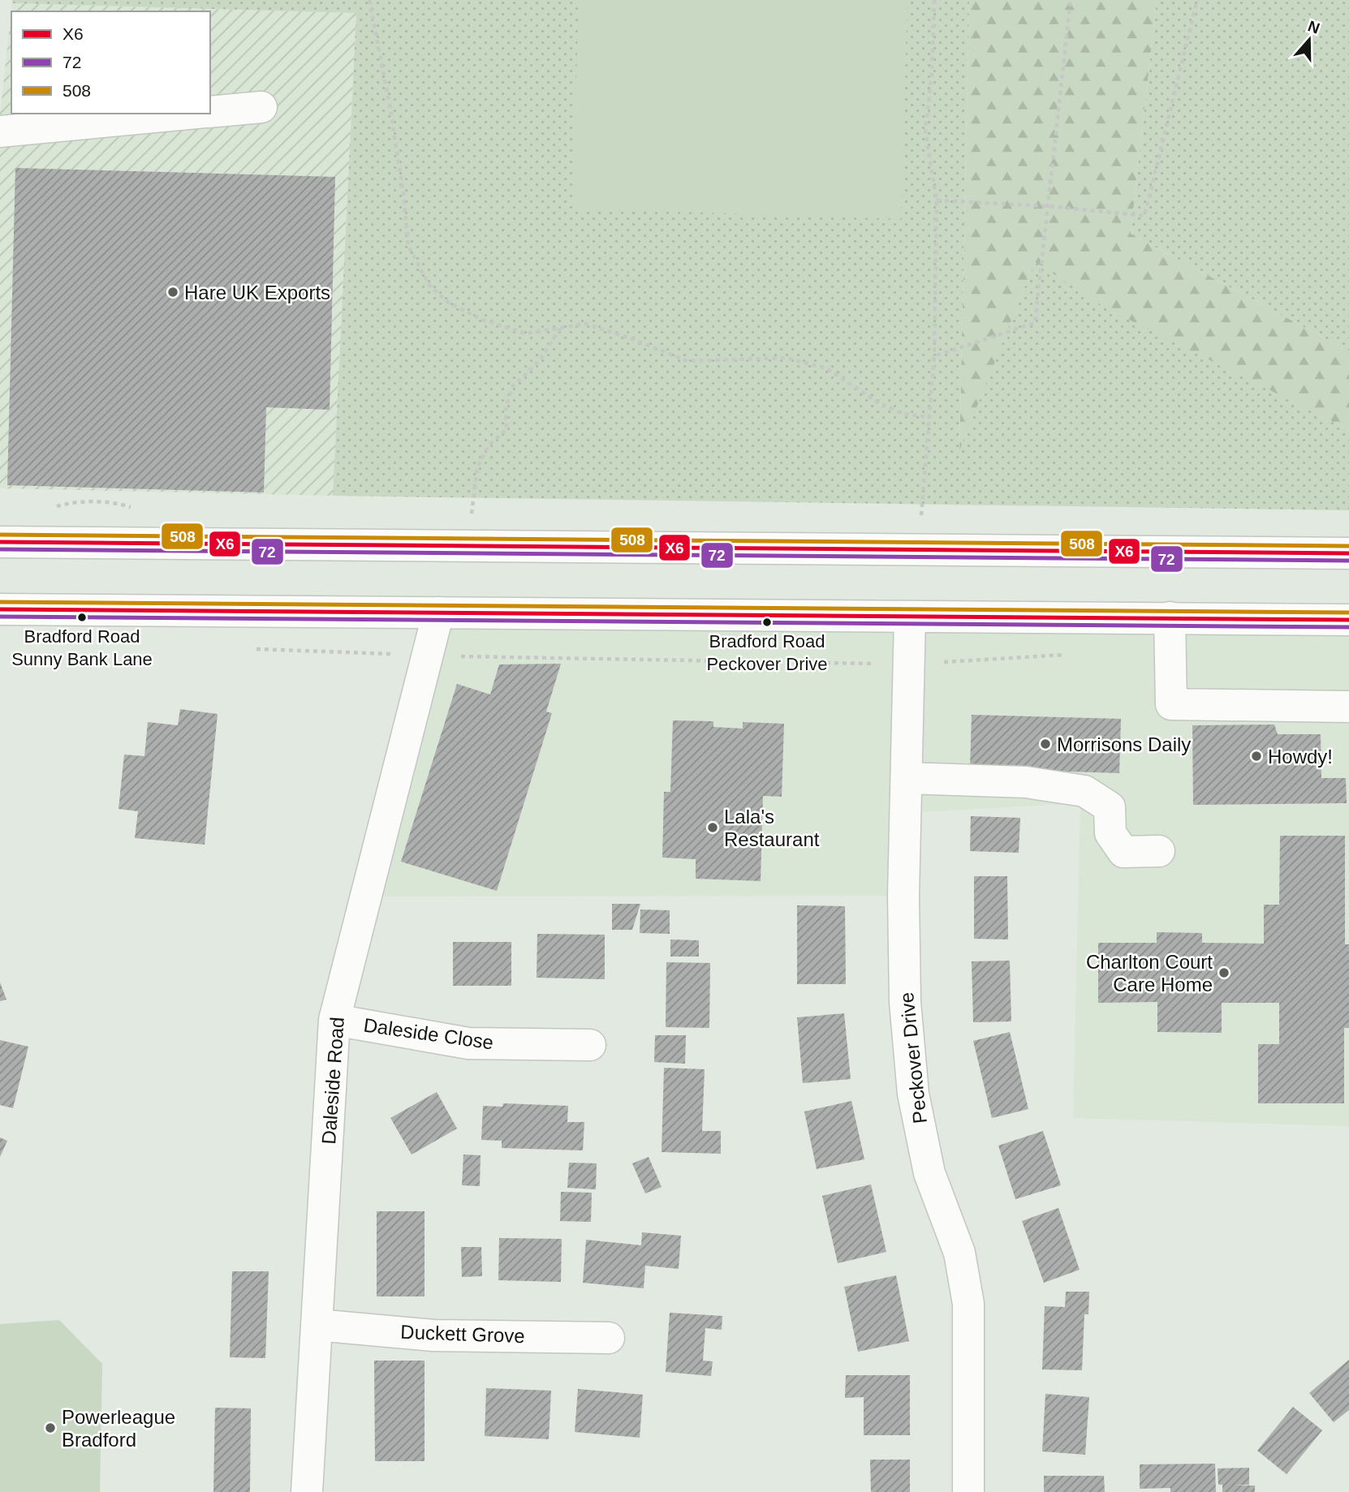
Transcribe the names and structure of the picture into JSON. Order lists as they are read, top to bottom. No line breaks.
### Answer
{"streets":{"main road":["Daleside Close","Peckover Drive","Daleside Road","Duckett Grove"]},"crossings":[["Daleside Close","Daleside Road"],["Daleside Road","Duckett Grove"]],"places":["Hare UK Exports","Bradford Road Sunny Bank Lane","Bradford Road Peckover Drive","Morrisons Daily","Howdy!","Lala's Restaurant","Charlton Court Care Home","Powerleague Bradford"],"lines":["transit line 508","transit line X6","transit line 72"],"legend":["X6","72","508"],"north":"top"}
